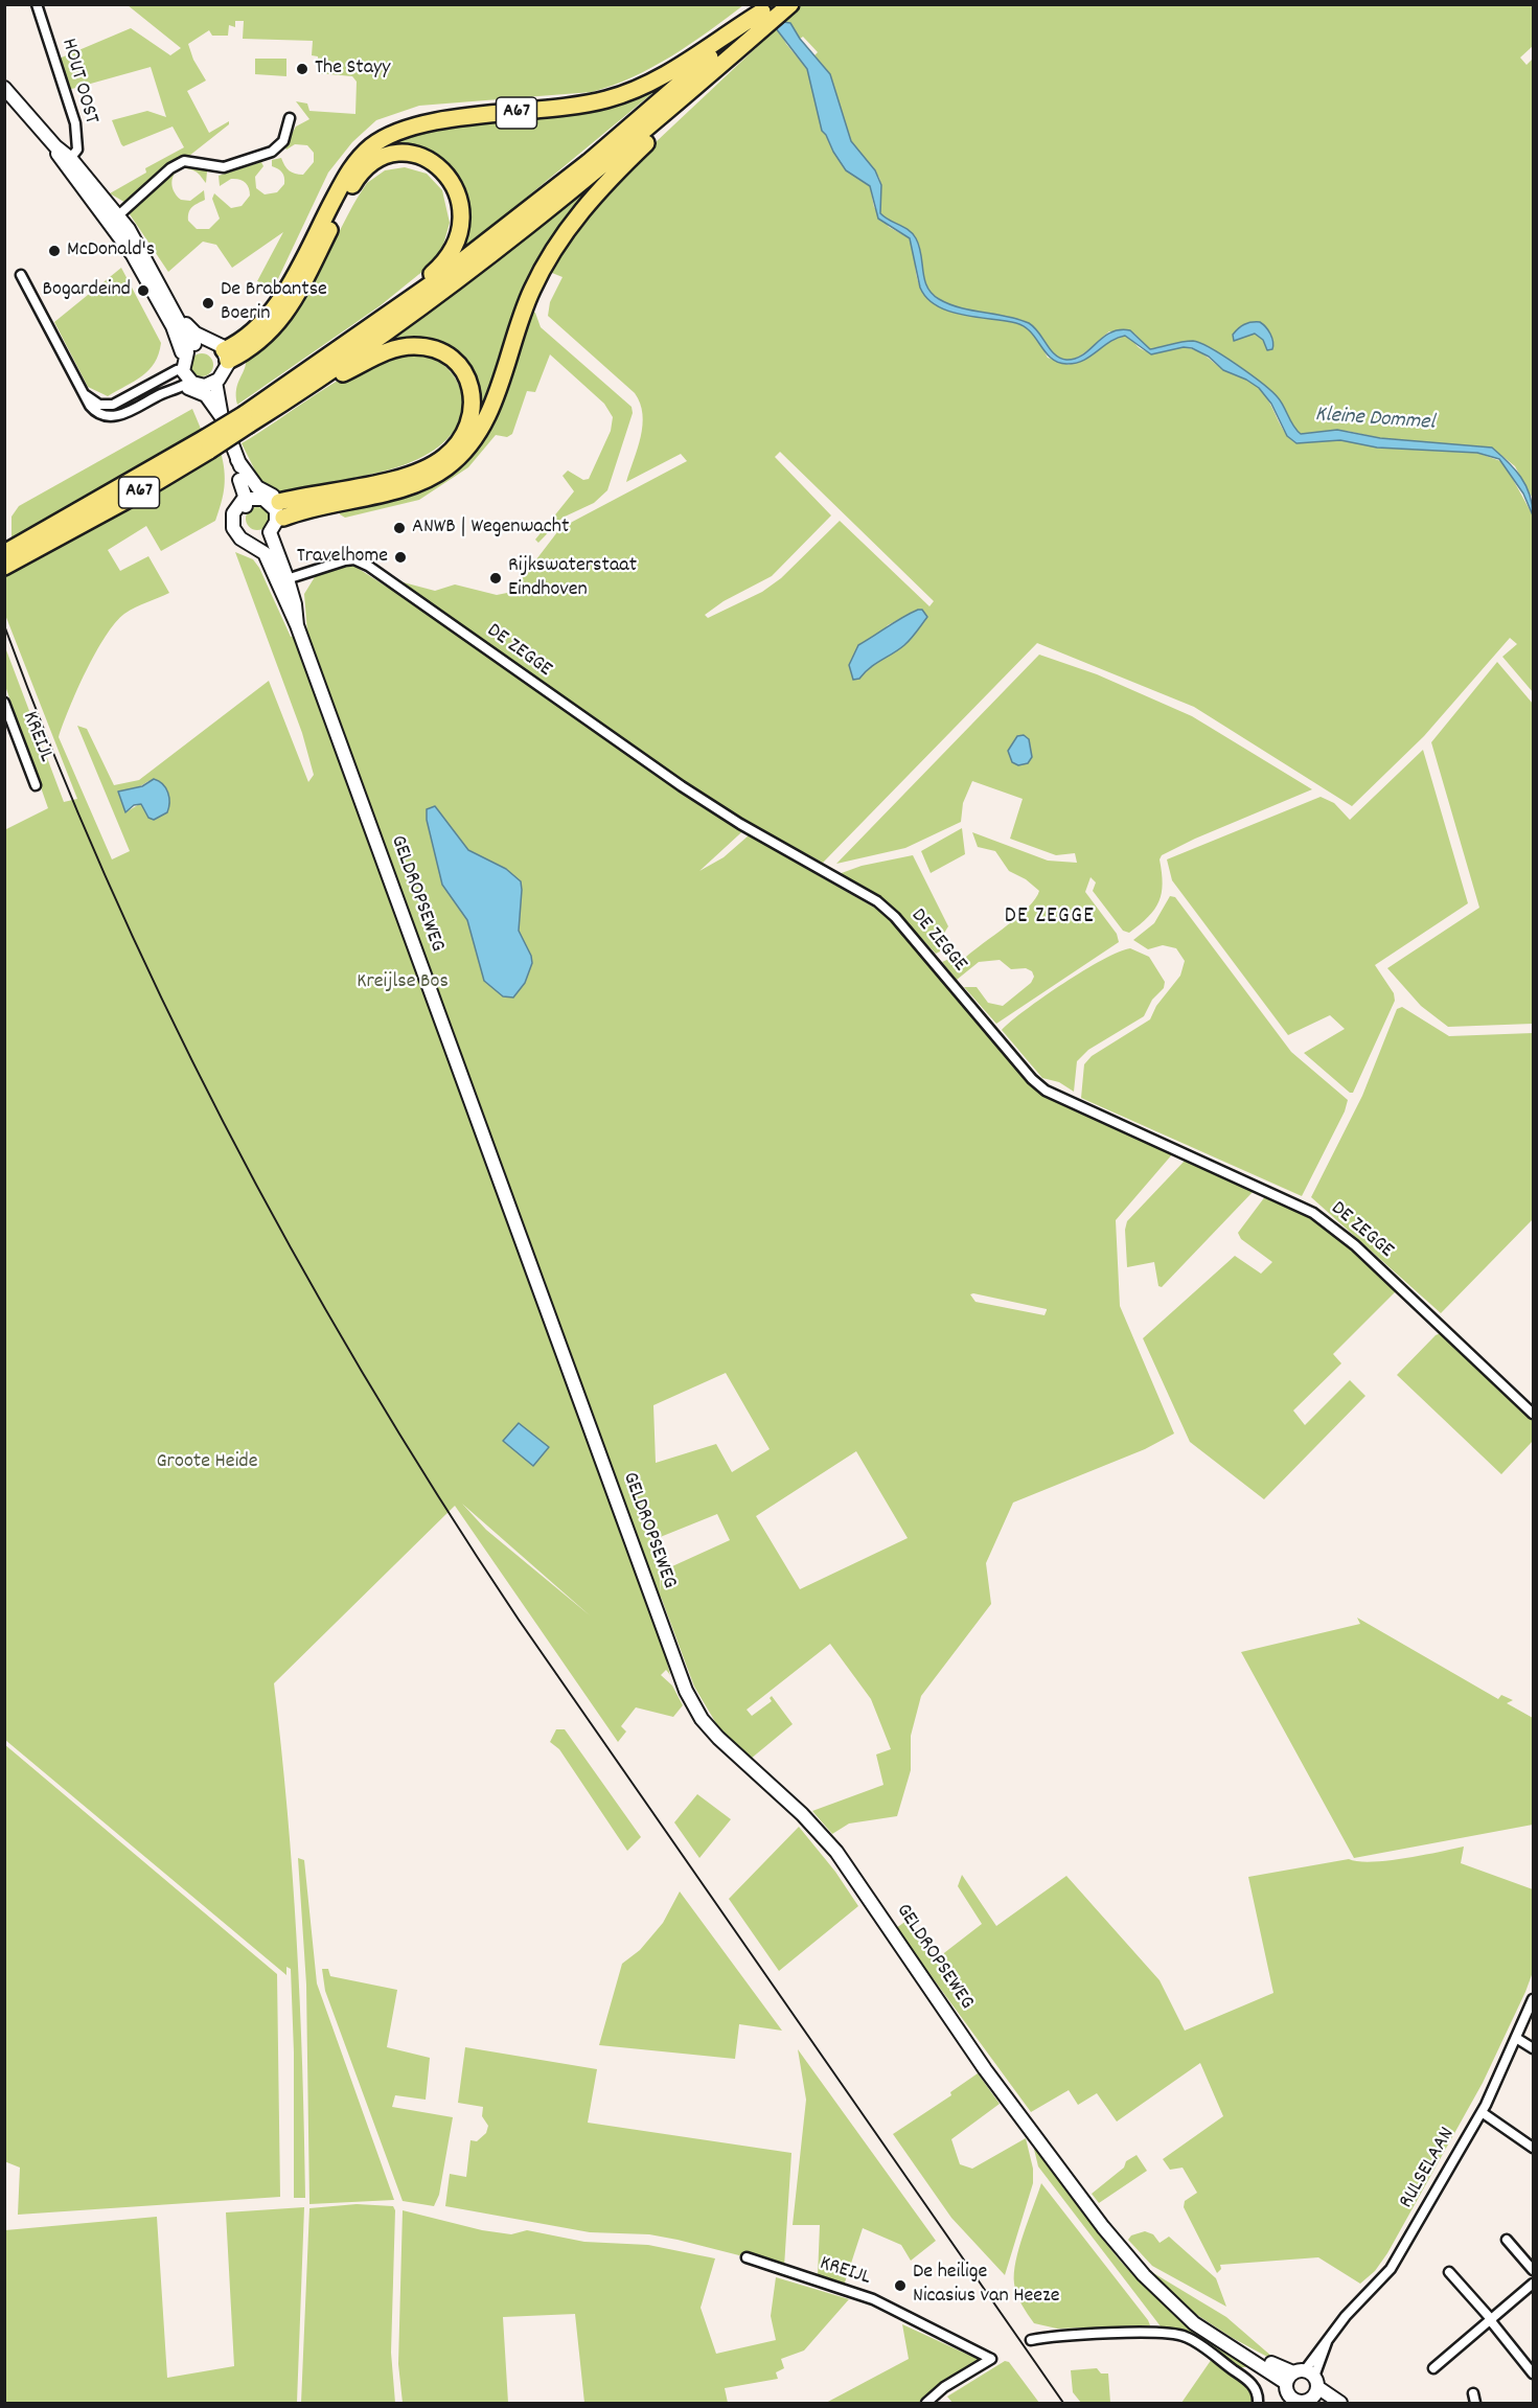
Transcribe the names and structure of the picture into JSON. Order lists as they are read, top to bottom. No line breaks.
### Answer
{"streets":{"highway":["A67"],"main road":["GELDROPSEWEG"],"street":["HOUT OOST","DE ZEGGE","KREIJL","RULSELAAN"]},"crossings":[["DE ZEGGE","GELDROPSEWEG"],["GELDROPSEWEG","RULSELAAN"]],"districts":["DE ZEGGE"],"water":["Kleine Dommel"],"parks":["Kreijlse Bos","Groote Heide"],"places":["The Stayy","McDonald's","Bogardeind","De Brabantse Boerin","ANWB | Wegenwacht","Travelhome","Rijkswaterstaat Eindhoven","De heilige Nicasius van Heeze"]}
